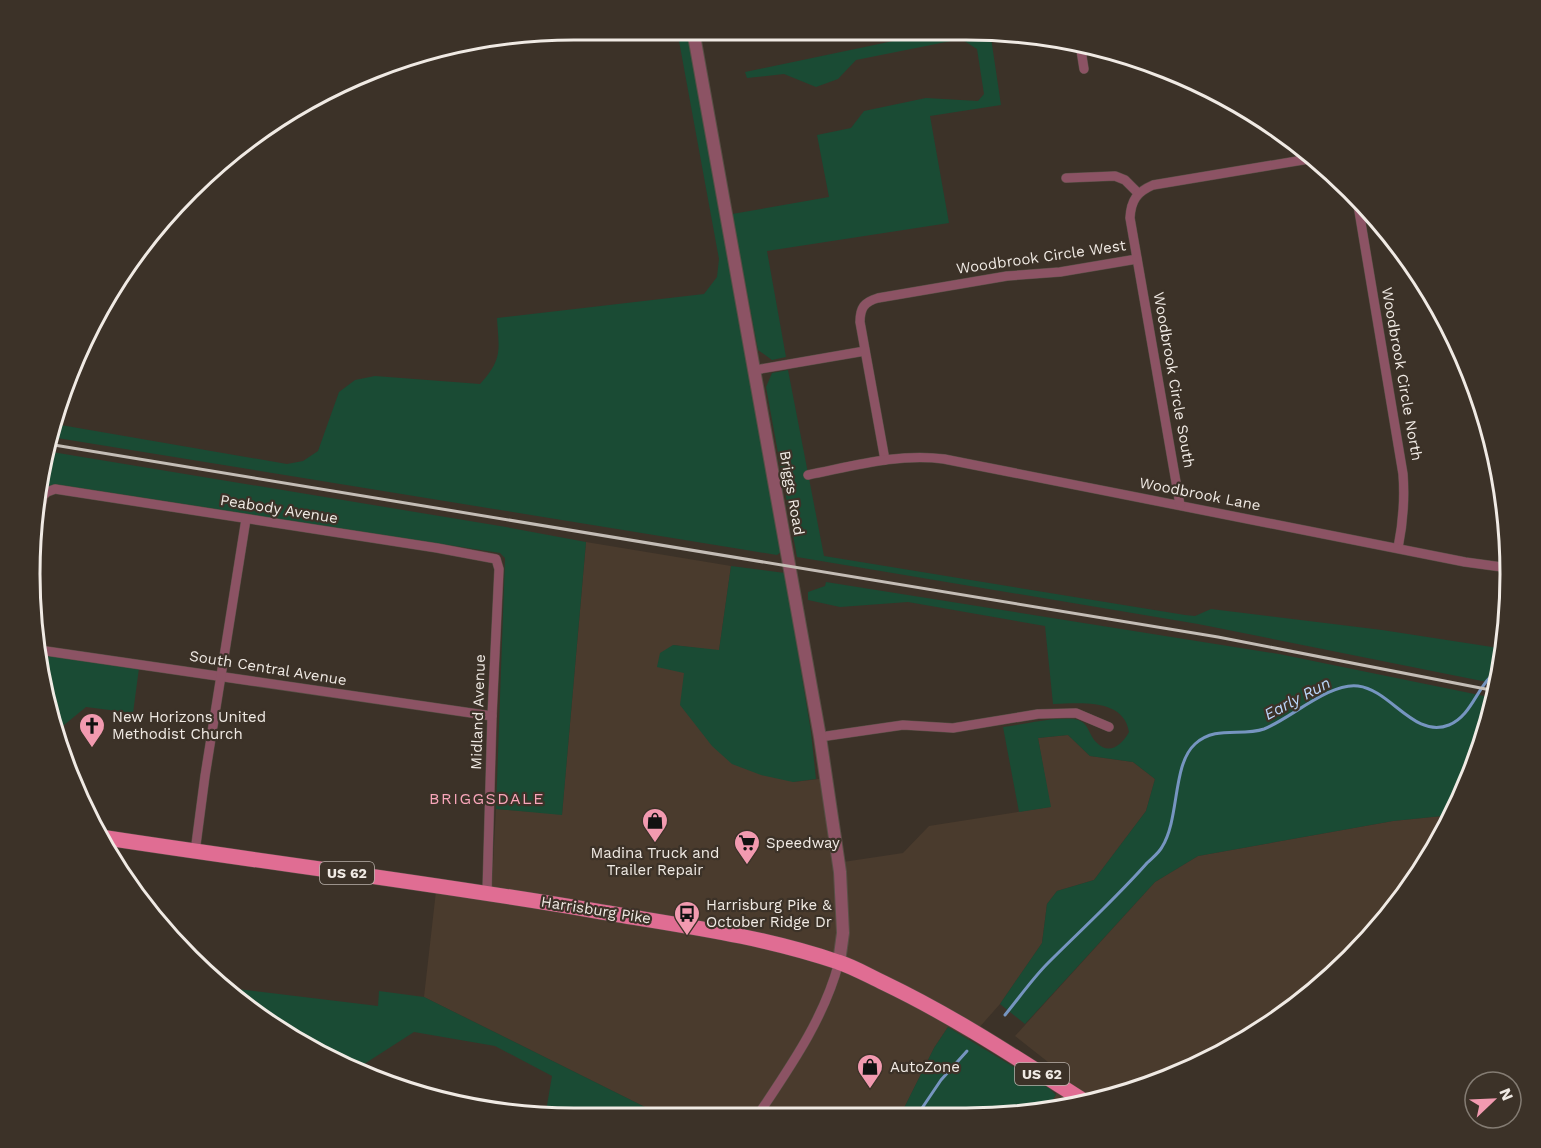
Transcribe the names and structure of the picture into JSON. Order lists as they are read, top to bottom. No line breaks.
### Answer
{"streets":{"main road":["US 62","Harrisburg Pike"],"street":["Woodbrook Circle West","Woodbrook Circle North","Woodbrook Circle South","Briggs Road","Woodbrook Lane","Peabody Avenue","South Central Avenue","Midland Avenue"]},"crossings":[["Woodbrook Circle West","Woodbrook Circle South"],["Woodbrook Circle North","Woodbrook Lane"],["Woodbrook Circle South","Woodbrook Lane"],["Briggs Road","Harrisburg Pike"],["Peabody Avenue","Midland Avenue"],["South Central Avenue","Midland Avenue"],["Midland Avenue","Harrisburg Pike"]],"districts":["BRIGGSDALE"],"water":["Early Run"],"places":{"church":["New Horizons United Methodist Church"],"shop":["Madina Truck and Trailer Repair","AutoZone"],"supermarket":["Speedway"],"bus stop":["Harrisburg Pike & October Ridge Dr"]},"north":"top right"}
